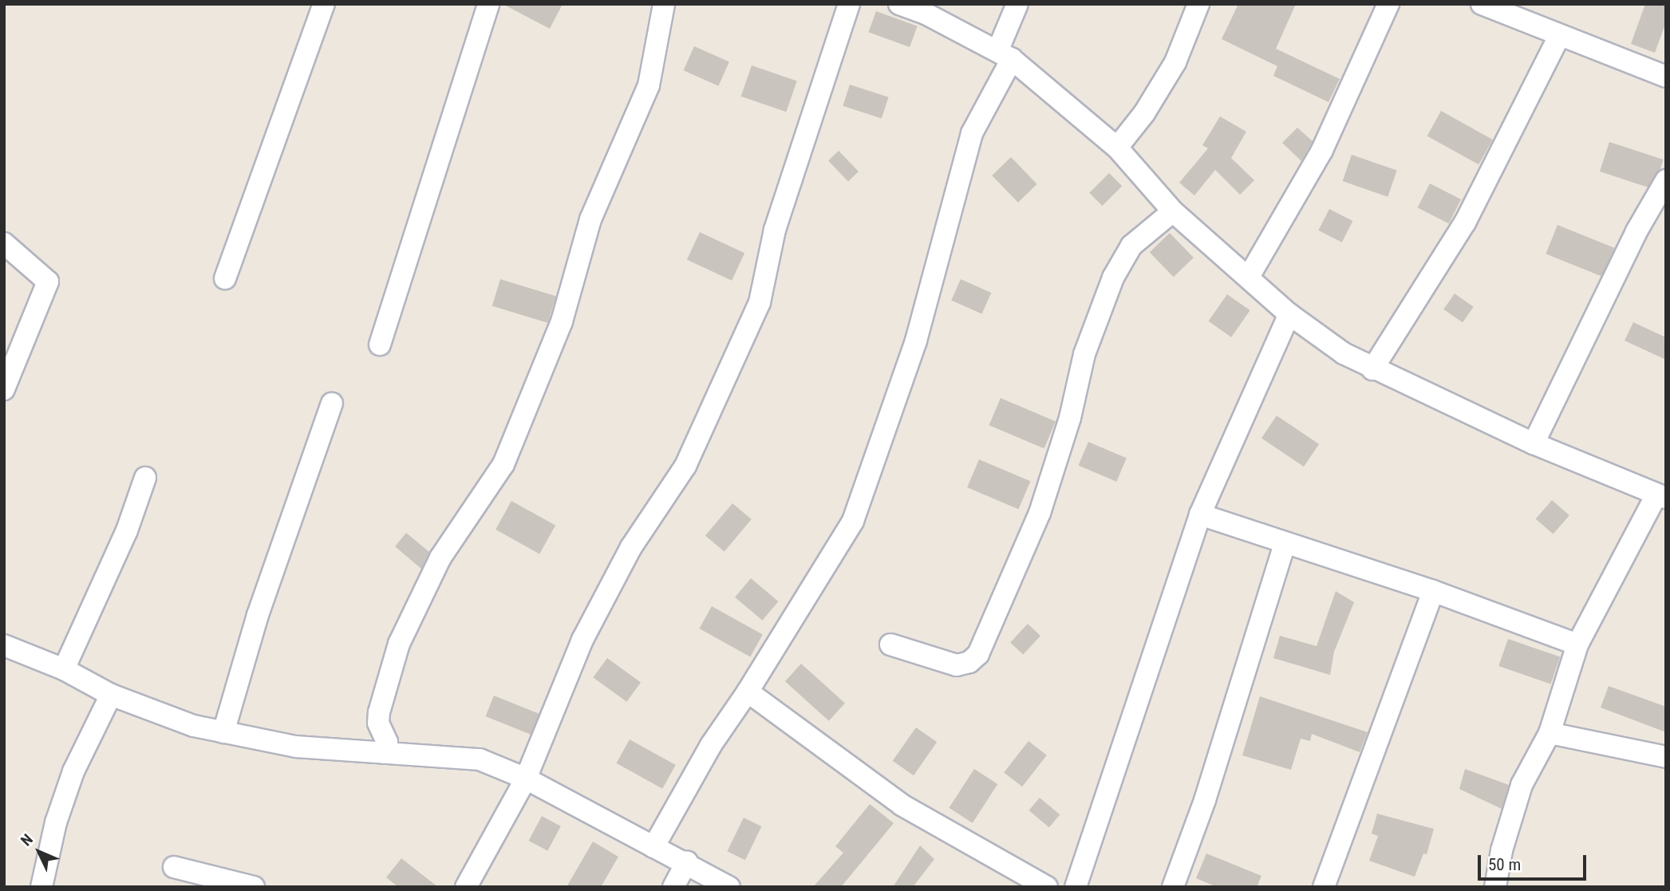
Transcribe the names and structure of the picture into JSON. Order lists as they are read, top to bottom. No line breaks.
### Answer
{"scale_bar":"50 m","north":"top left"}
